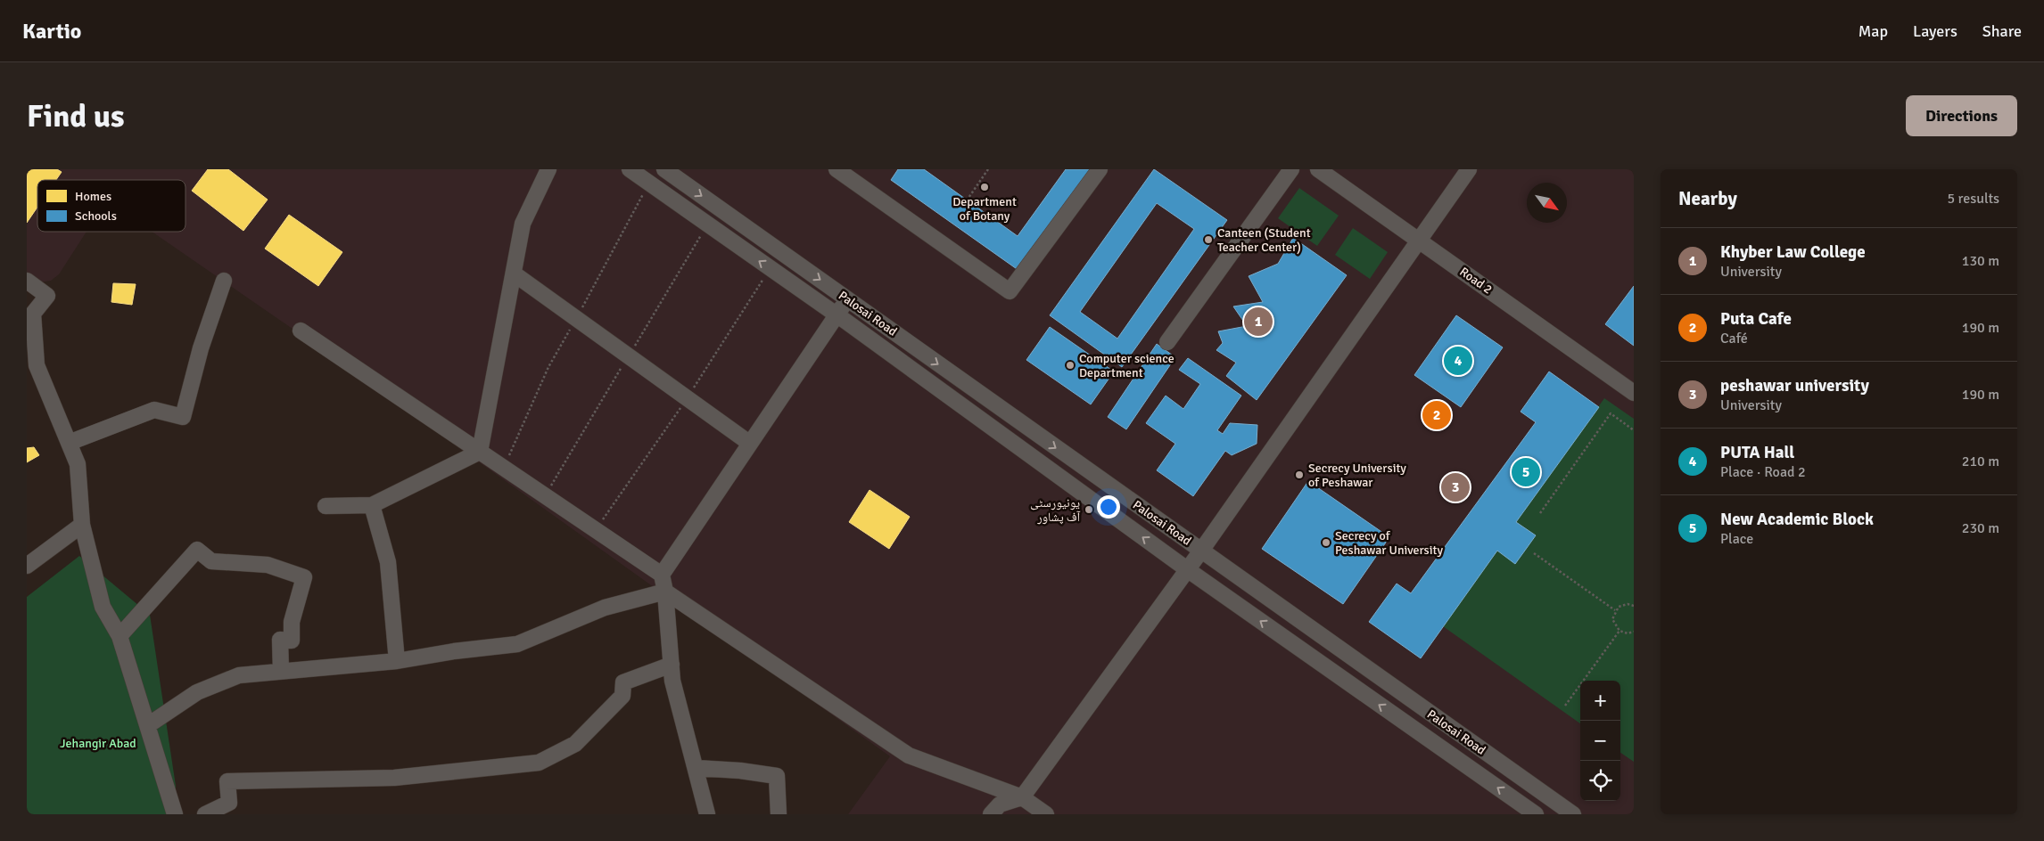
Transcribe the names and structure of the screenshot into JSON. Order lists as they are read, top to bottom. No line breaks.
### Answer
{"streets":{"street":["Road 2","Palosai Road"]},"parks":["Jehangir Abad"],"places":["Department of Botany","Canteen (Student Teacher Center)","Computer science Department","Secrecy University of Peshawar","یونیورسٹی آف پشاور","Secrecy of Peshawar University"],"legend":["Homes","Schools"],"north":"bottom right","page":{"header":"Kartio","nav":["Map","Layers","Share"],"buttons":"Directions","title":"Find us","heading":["Nearby","5 results"],"list":[{"mark":"1","name":"Khyber Law College","note":"University","value":"130 m"},{"mark":"2","name":"Puta Cafe","note":"Café","value":"190 m"},{"mark":"3","name":"peshawar university","note":"University","value":"190 m"},{"mark":"4","name":"PUTA Hall","note":"Place · Road 2","value":"210 m"},{"mark":"5","name":"New Academic Block","note":"Place","value":"230 m"}],"pins":["1","4","2","5","3"],"map_buttons":["+","−"]}}
